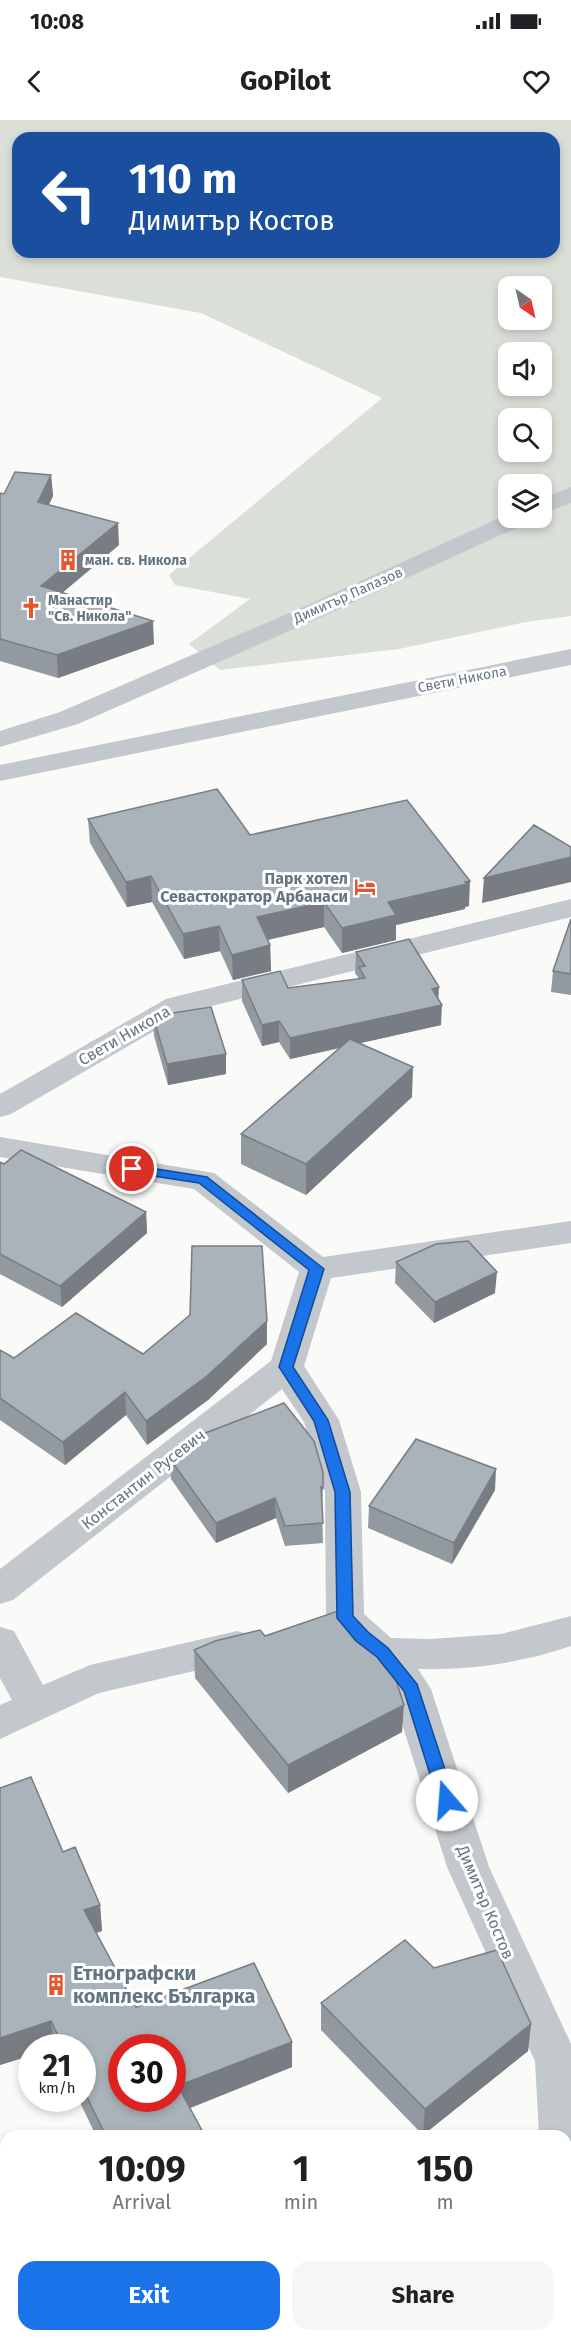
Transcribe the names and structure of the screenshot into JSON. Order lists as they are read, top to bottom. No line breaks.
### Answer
{"streets":{"street":["Димитър Папазов","Свети Никола","Константин Русевич","Димитър Костов"]},"crossings":[["Константин Русевич","Димитър Костов"]],"places":{"building":["ман. св. Никола","Етнографски комплекс Българка"],"church":["Манастир \"Св. Никола\""],"hotel":["Парк хотел Севастократор Арбанаси"]},"north":"bottom right","page":{"status":"10:08","header":"GoPilot","turn":["110 m","Димитър Костов"],"speed":"21 km/h","limit":"30","eta":["10:09","Arrival","1","min","150","m"],"buttons":["Exit","Share"]}}
